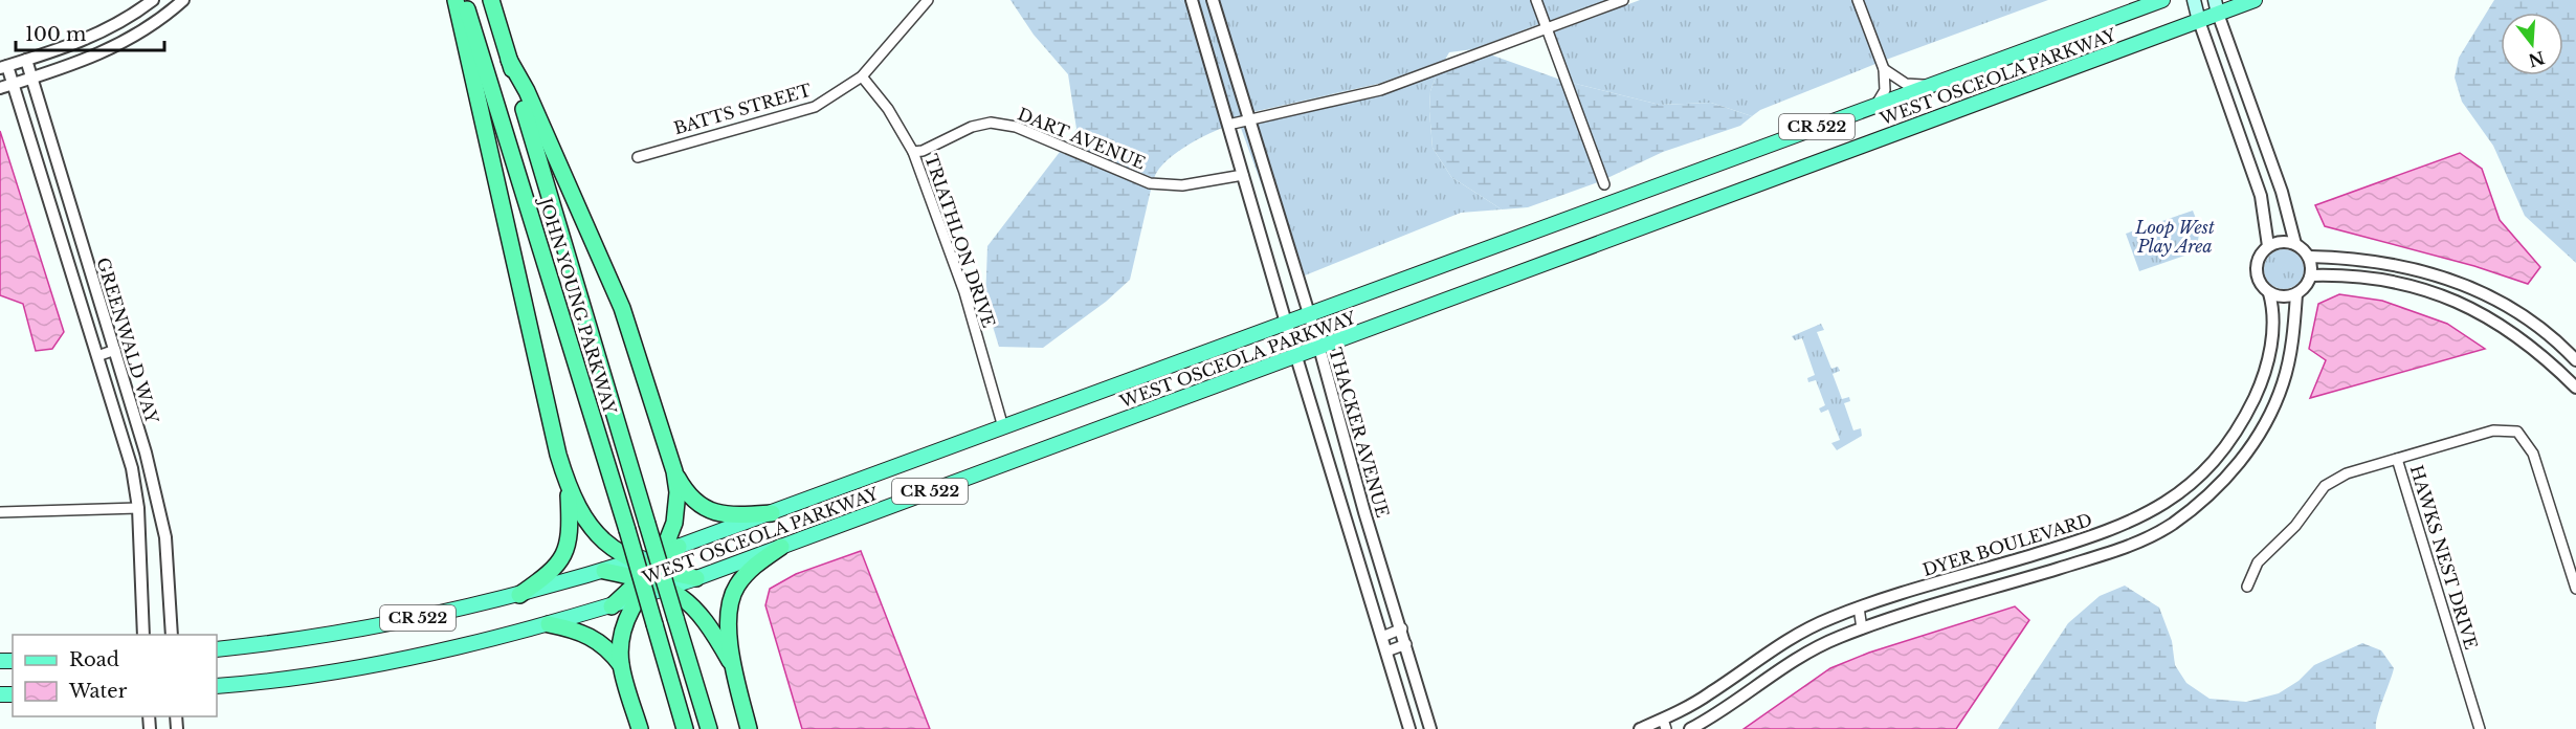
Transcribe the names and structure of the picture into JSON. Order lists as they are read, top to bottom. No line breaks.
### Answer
{"streets":{"highway":["JOHN YOUNG PARKWAY"],"main road":["WEST OSCEOLA PARKWAY","CR 522"],"street":["BATTS STREET","DART AVENUE","TRIATHLON DRIVE","GREENWALD WAY","THACKER AVENUE","DYER BOULEVARD","HAWKS NEST DRIVE"]},"crossings":[["WEST OSCEOLA PARKWAY","TRIATHLON DRIVE"],["WEST OSCEOLA PARKWAY","THACKER AVENUE"],["BATTS STREET","TRIATHLON DRIVE"],["DART AVENUE","TRIATHLON DRIVE"]],"parks":["Loop West Play Area"],"legend":["Road","Water"],"scale_bar":"100 m","north":"bottom"}
